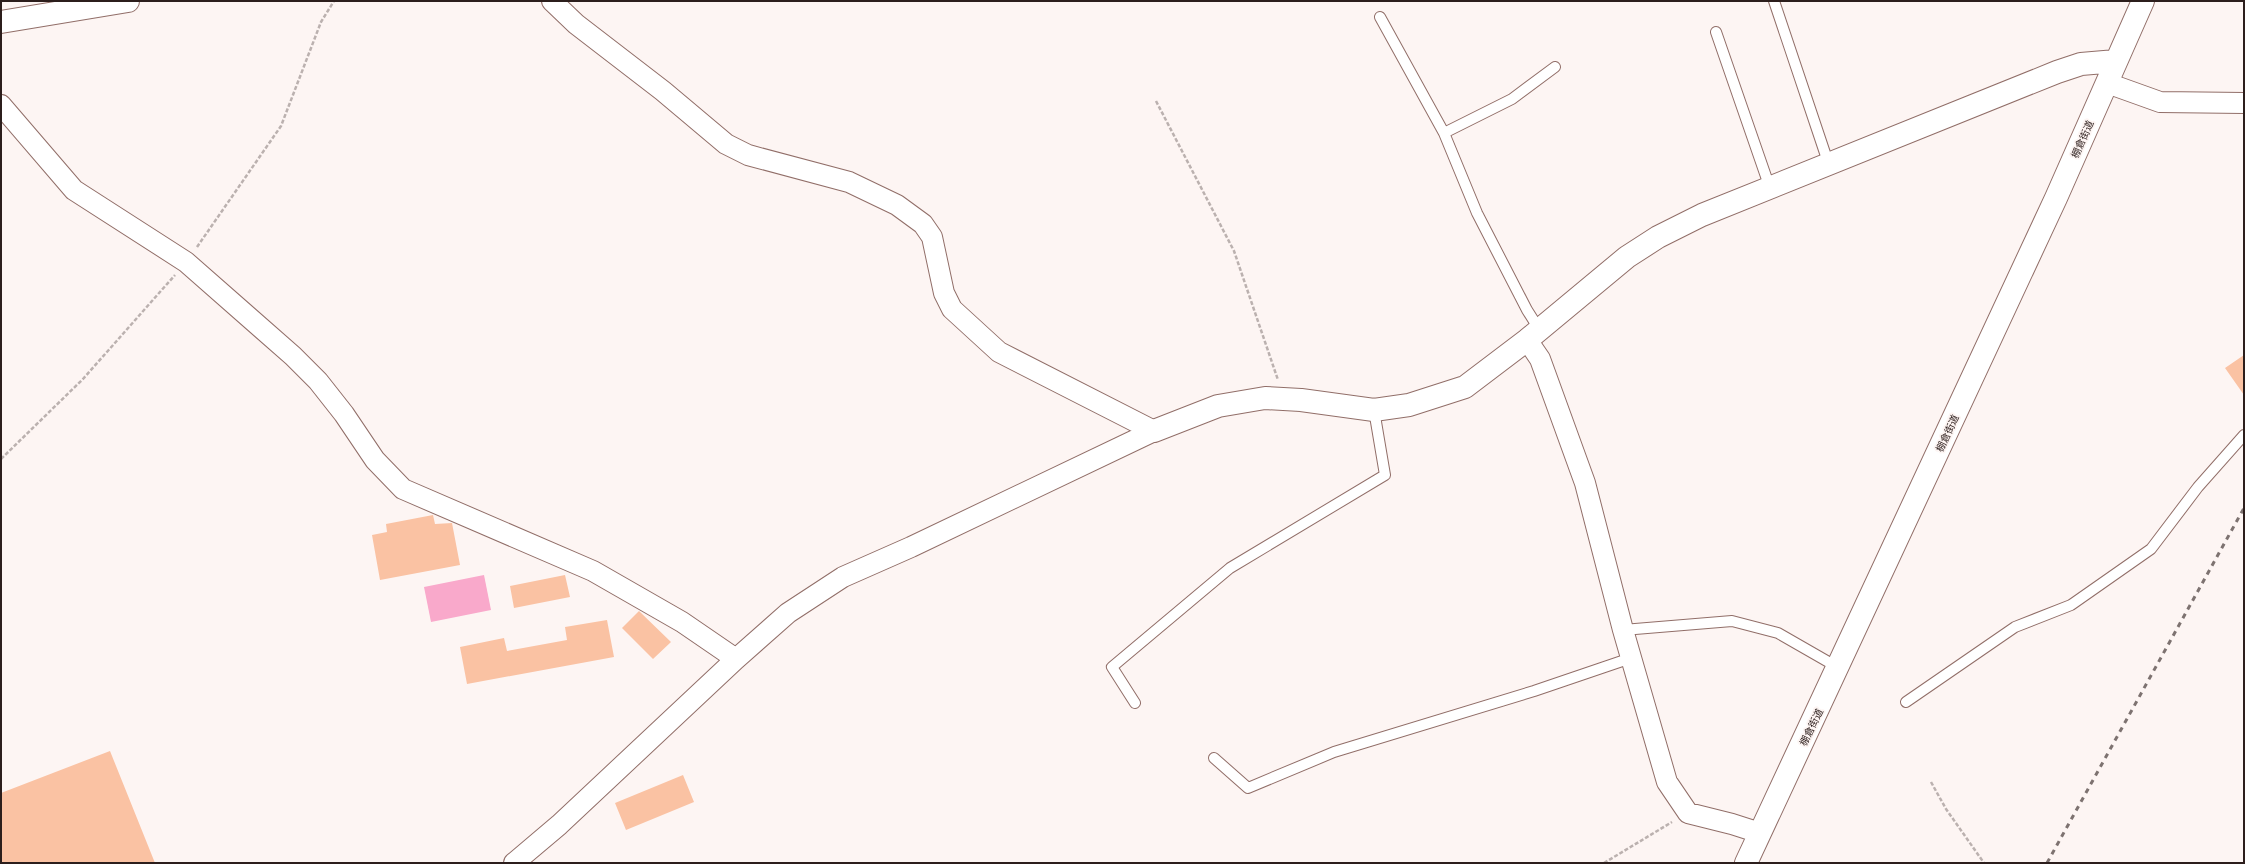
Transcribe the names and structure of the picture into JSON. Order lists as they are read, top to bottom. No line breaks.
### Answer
{"streets":{"street":["棚倉街道"]}}
